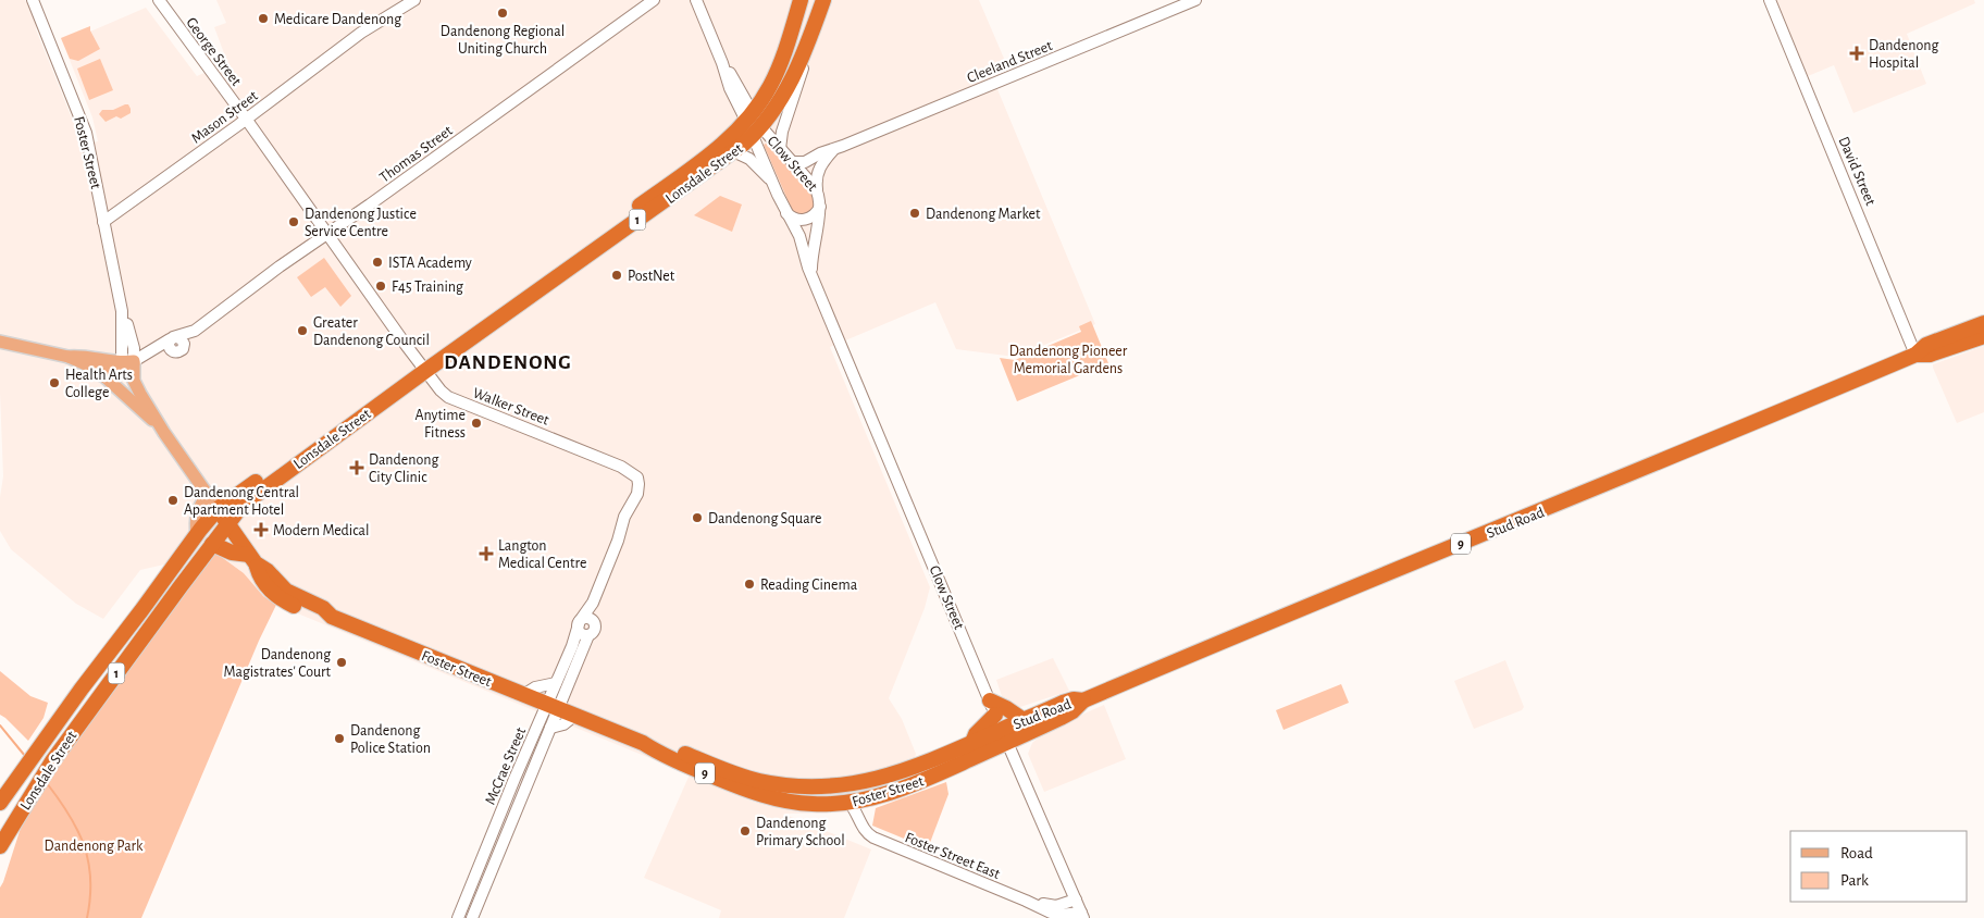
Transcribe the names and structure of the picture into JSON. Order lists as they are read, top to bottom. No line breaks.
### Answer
{"streets":{"highway":["Foster Street","Clow Street","Lonsdale Street","1","Stud Road","9"],"main road":["George Street","Cleeland Street","Mason Street","Thomas Street","David Street","Walker Street","McCrae Street","Foster Street East"]},"crossings":[["George Street","Mason Street"],["George Street","Walker Street"],["Cleeland Street","Clow Street"],["Mason Street","Foster Street"],["Mason Street","Walker Street"],["Foster Street","Thomas Street"],["Foster Street","Clow Street"],["Foster Street","Lonsdale Street"],["Foster Street","Stud Road"],["Foster Street","McCrae Street"],["Foster Street","Foster Street East"],["Thomas Street","Walker Street"],["Clow Street","Lonsdale Street"],["Clow Street","1"],["Clow Street","Stud Road"],["Clow Street","Foster Street East"],["David Street","Stud Road"],["Lonsdale Street","1"],["Lonsdale Street","Walker Street"],["Walker Street","McCrae Street"]],"districts":["DANDENONG"],"parks":["Dandenong Pioneer Memorial Gardens","Dandenong Park"],"places":{"other":["Dandenong Regional Uniting Church","Medicare Dandenong","Dandenong Market","Dandenong Justice Service Centre","ISTA Academy","PostNet","F45 Training","Greater Dandenong Council","Health Arts College","Anytime Fitness","Dandenong Central Apartment Hotel","Dandenong Square","Reading Cinema","Dandenong Magistrates' Court","Dandenong Police Station","Dandenong Primary School"],"health":["Dandenong Hospital","Dandenong City Clinic","Modern Medical","Langton Medical Centre"]},"legend":["Road","Park"]}
